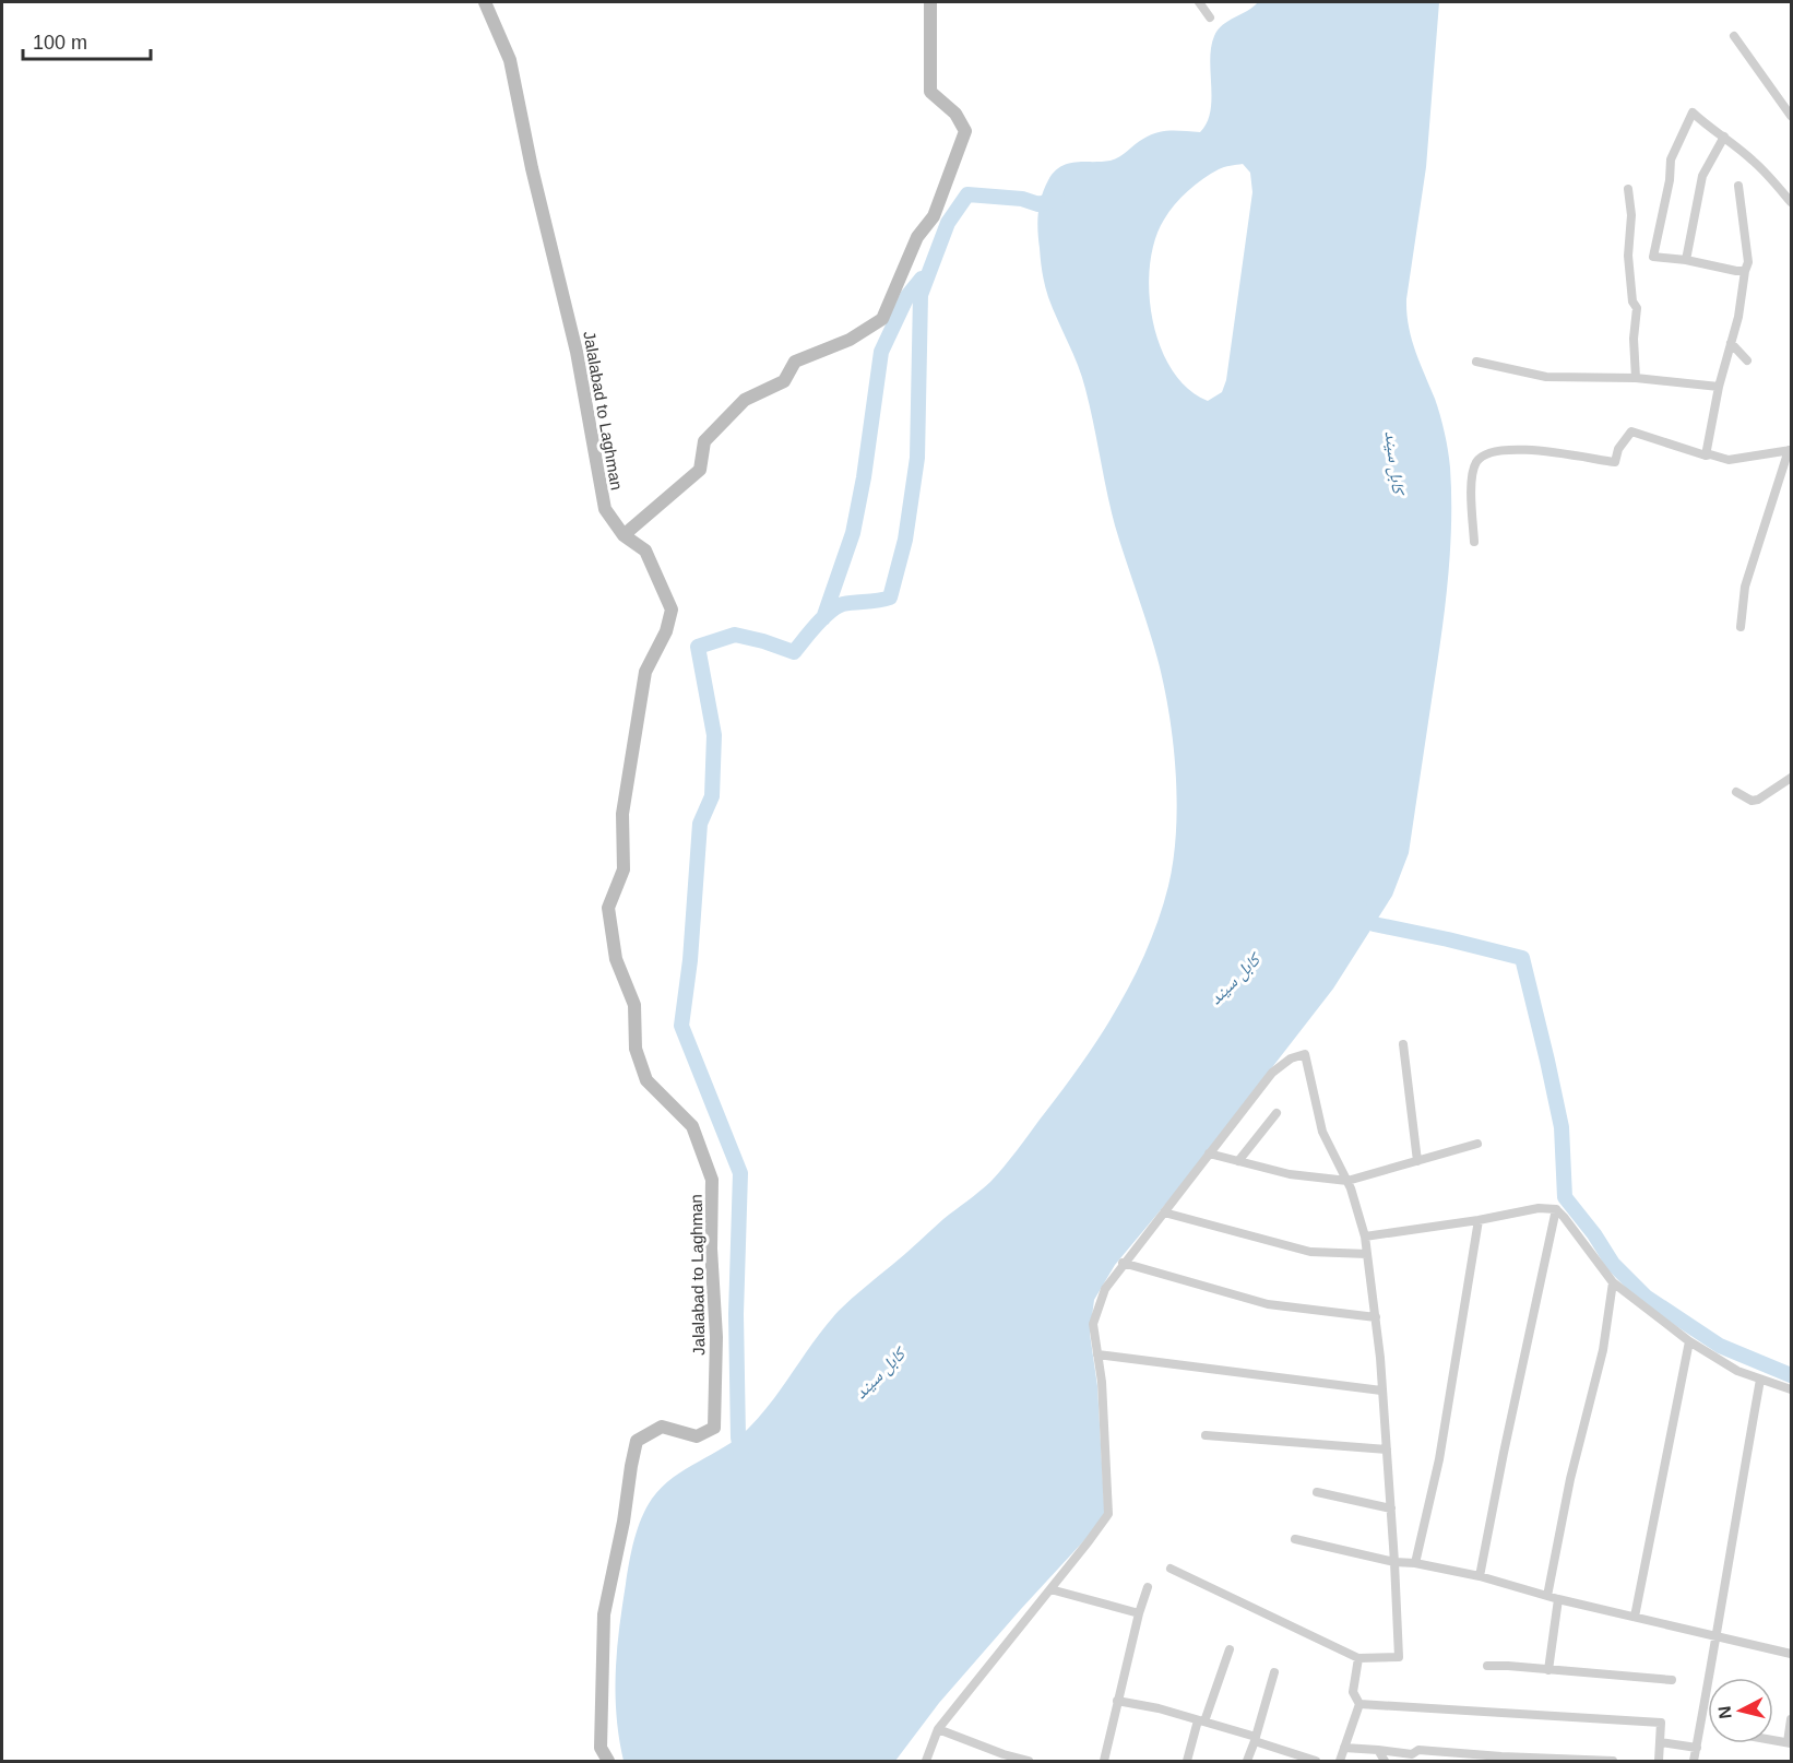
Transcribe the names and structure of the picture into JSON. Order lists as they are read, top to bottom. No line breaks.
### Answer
{"streets":{"street":["Jalalabad to Laghman"]},"water":["کابل سيند"],"scale_bar":"100 m","north":"left"}
